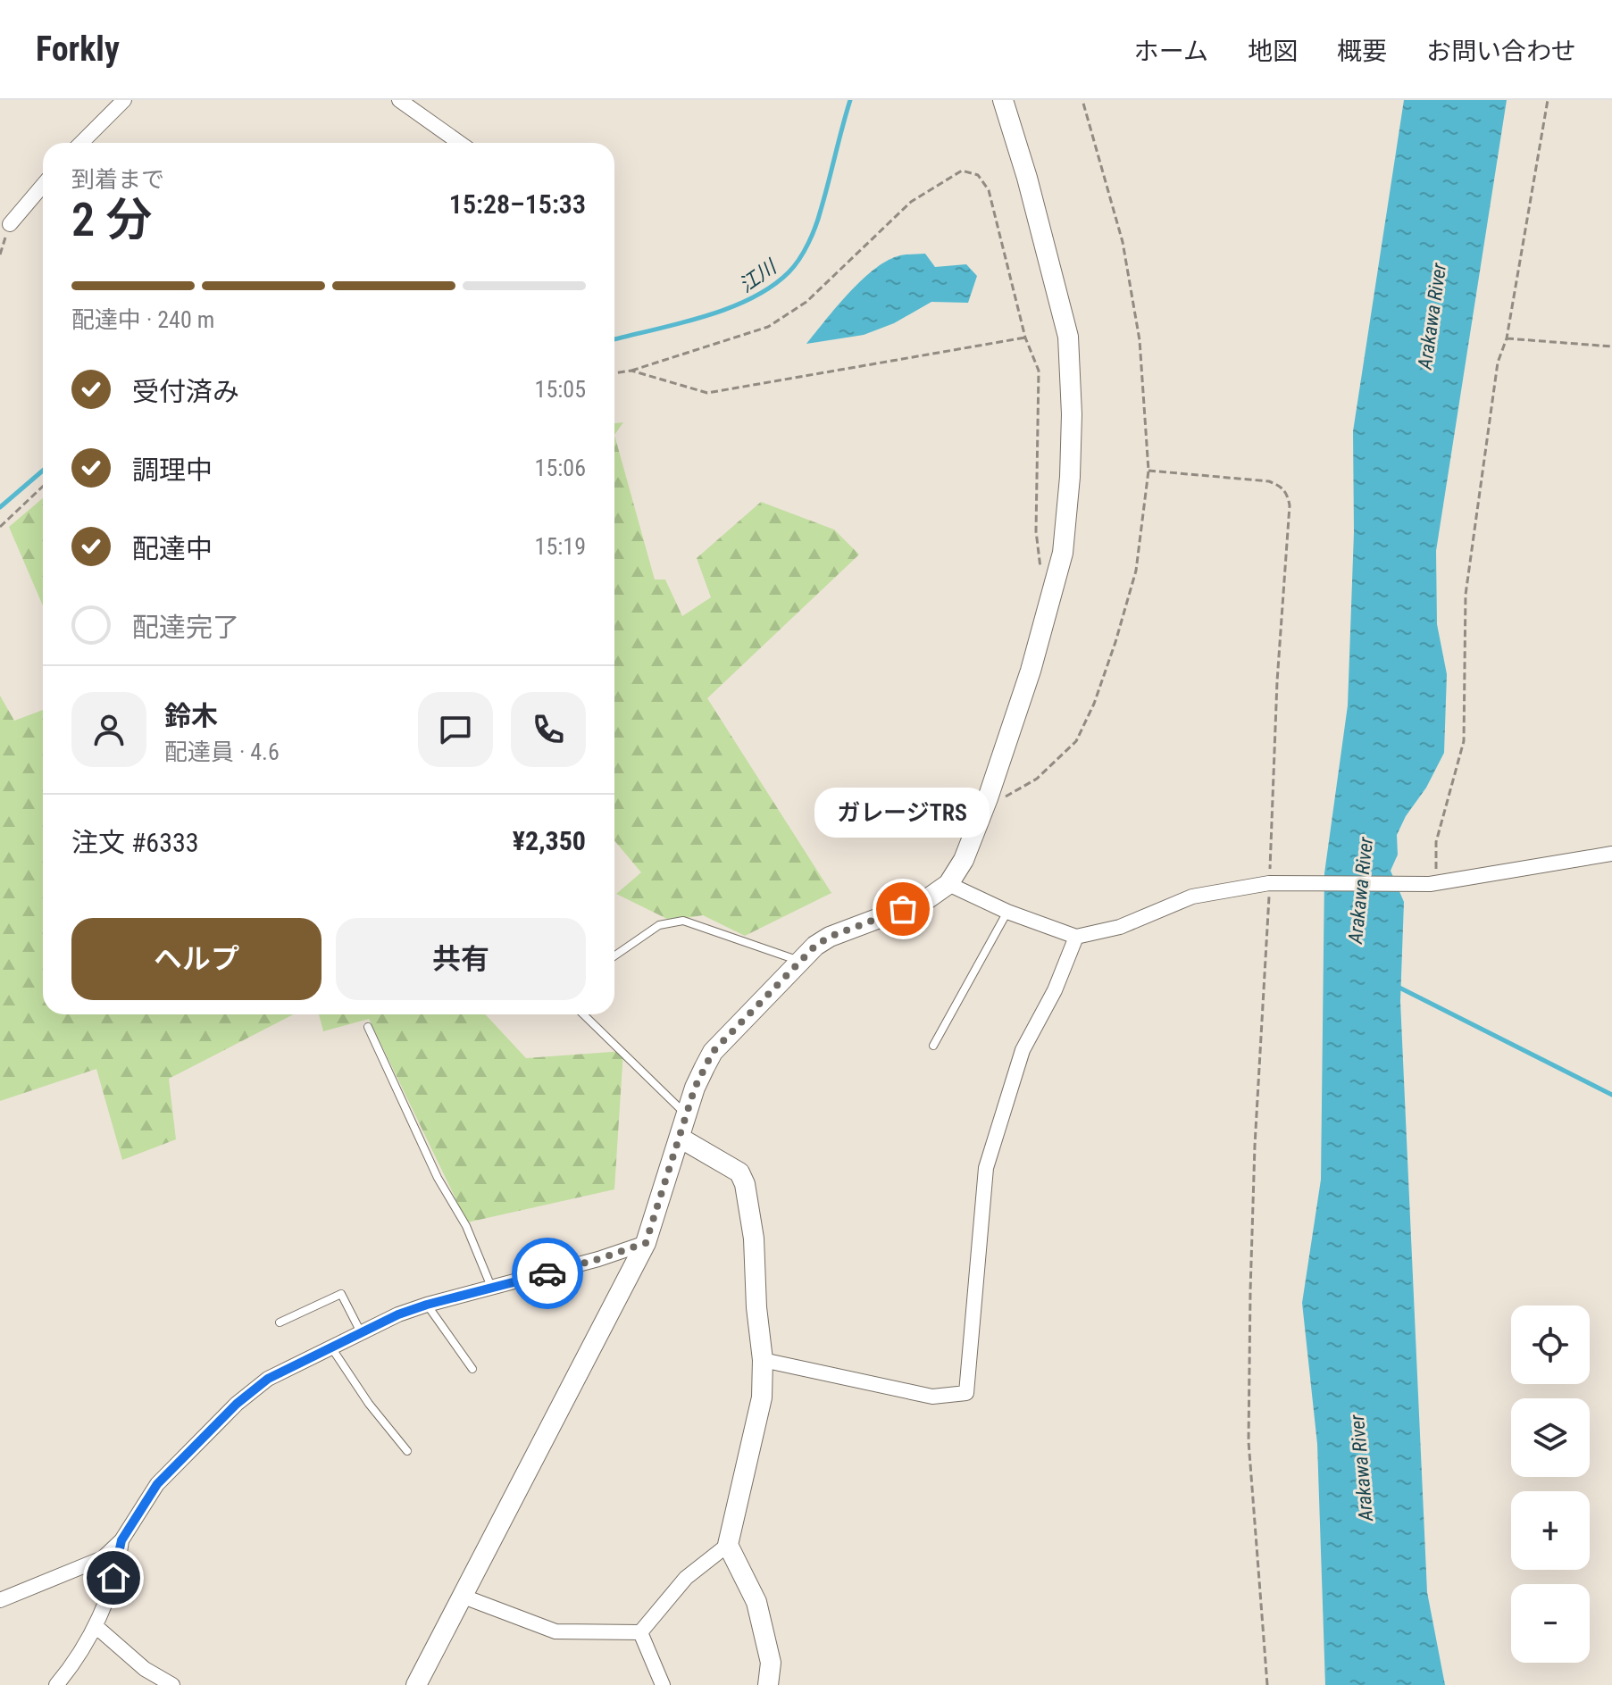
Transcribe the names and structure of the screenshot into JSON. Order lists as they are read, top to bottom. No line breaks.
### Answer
{"water":["江川","Arakawa River"],"places":["ガレージTRS"],"page":{"header":"Forkly","nav":["ホーム","地図","概要","お問い合わせ"],"heading":["2 分","到着まで","15:28–15:33"],"panel":["鈴木","配達員 · 4.6","注文 #6333","¥2,350"],"bar":"配達中 · 240 m","list":[["受付済み","15:05"],["調理中","15:06"],["配達中","15:19"],"配達完了"],"bubble":"ガレージTRS","buttons":["ヘルプ","共有"],"map_buttons":["+","−"]}}
